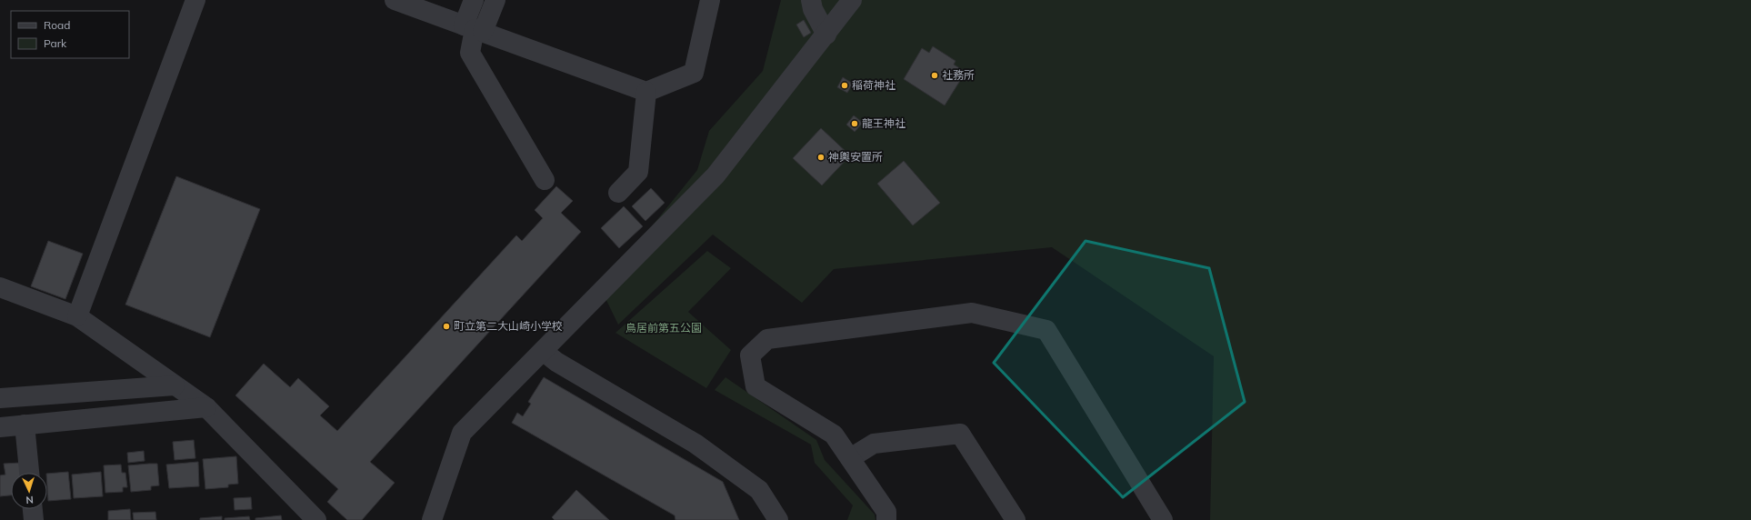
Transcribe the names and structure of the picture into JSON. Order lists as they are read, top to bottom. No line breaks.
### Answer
{"parks":["鳥居前第五公園"],"places":["社務所","稲荷神社","龍王神社","神輿安置所","町立第二大山崎小学校"],"legend":["Road","Park"],"north":"bottom"}
